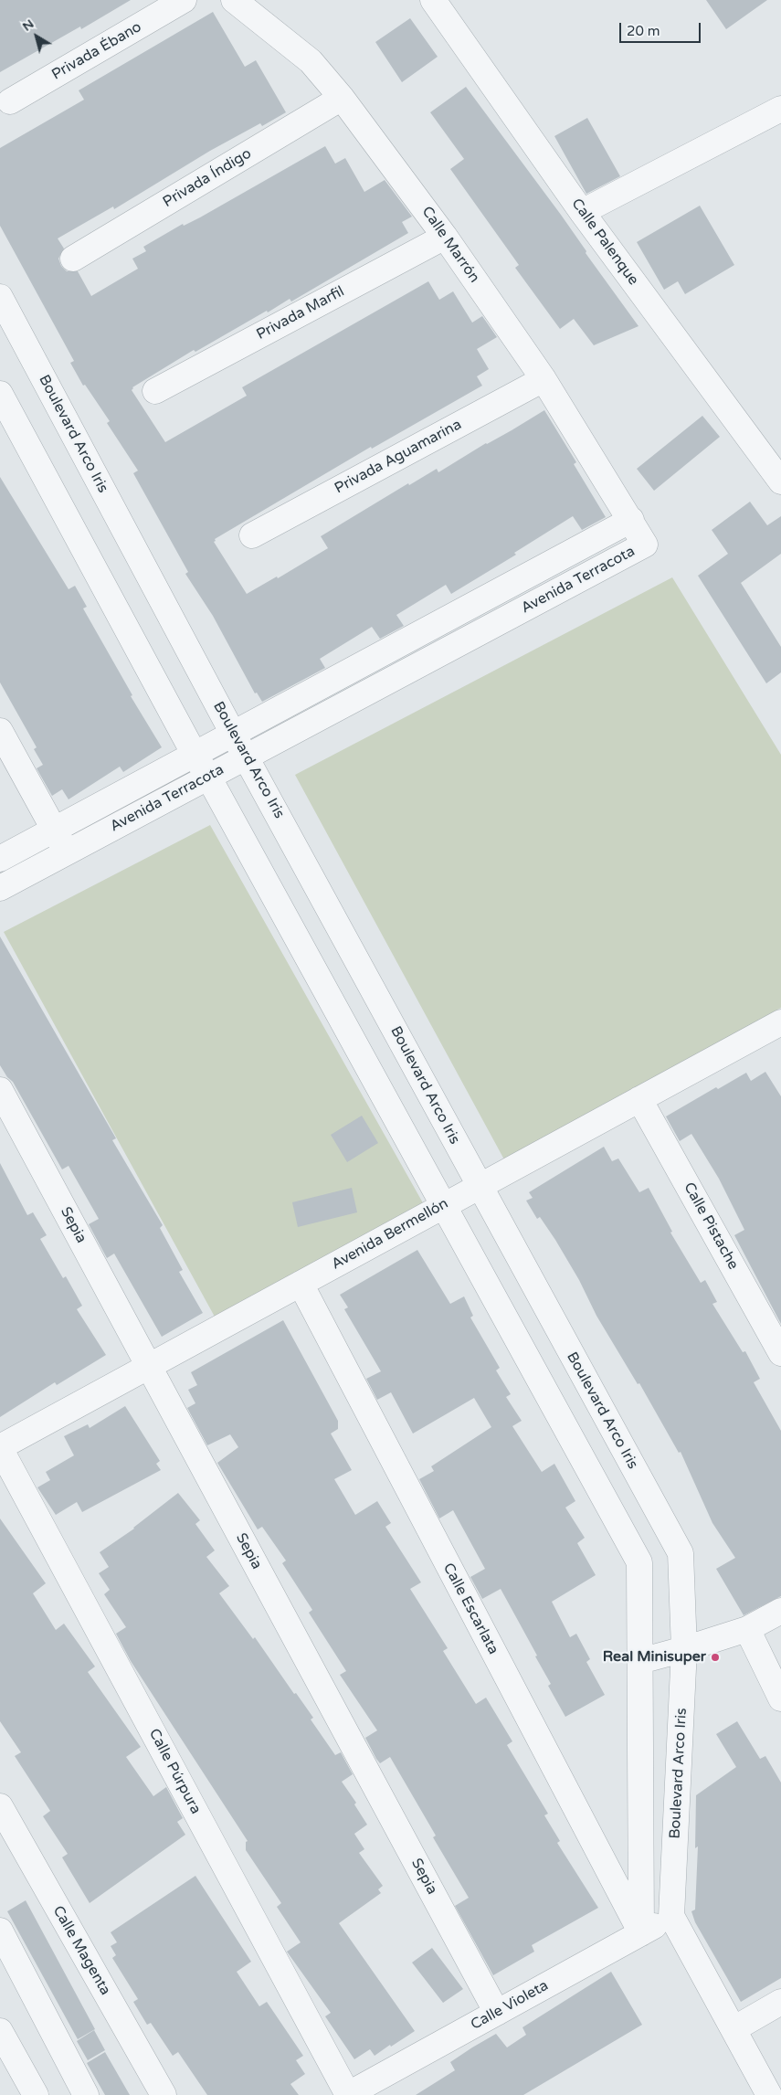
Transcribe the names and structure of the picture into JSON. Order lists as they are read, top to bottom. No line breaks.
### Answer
{"streets":{"street":["Privada Ébano","Privada Índigo","Calle Palenque","Calle Marrón","Privada Marfil","Boulevard Arco Iris","Privada Aguamarina","Avenida Terracota","Sepia","Calle Pistache","Avenida Bermellón","Calle Escarlata","Calle Púrpura","Calle Magenta","Calle Violeta"]},"crossings":[["Privada Índigo","Calle Marrón"],["Calle Marrón","Privada Marfil"],["Calle Marrón","Privada Aguamarina"],["Calle Marrón","Avenida Terracota"],["Boulevard Arco Iris","Avenida Terracota"],["Boulevard Arco Iris","Avenida Bermellón"],["Boulevard Arco Iris","Calle Violeta"],["Sepia","Avenida Bermellón"],["Sepia","Calle Violeta"],["Calle Pistache","Avenida Bermellón"],["Avenida Bermellón","Calle Escarlata"],["Avenida Bermellón","Calle Púrpura"],["Calle Escarlata","Calle Violeta"],["Calle Púrpura","Calle Violeta"]],"places":["Real Minisuper"],"scale_bar":"20 m","north":"top left"}
